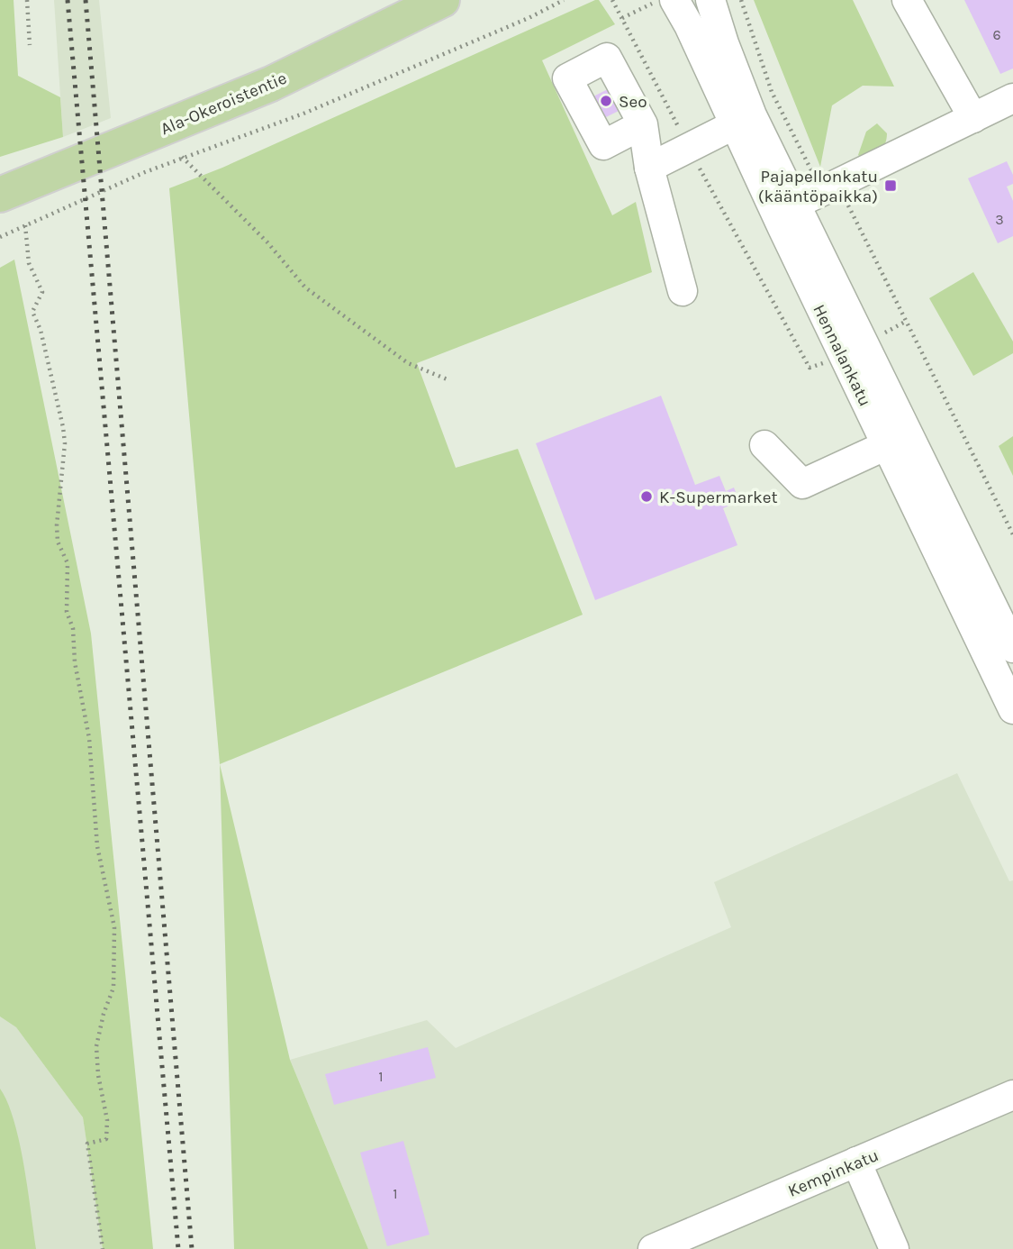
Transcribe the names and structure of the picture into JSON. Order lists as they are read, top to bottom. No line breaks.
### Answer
{"streets":{"main road":["Ala-Okeroistentie"],"street":["Hennalankatu","Kempinkatu"]},"places":{"other":["Seo","K-Supermarket"],"transit":["Pajapellonkatu (kääntöpaikka)"]},"house_numbers":["6","3","1","1"]}
